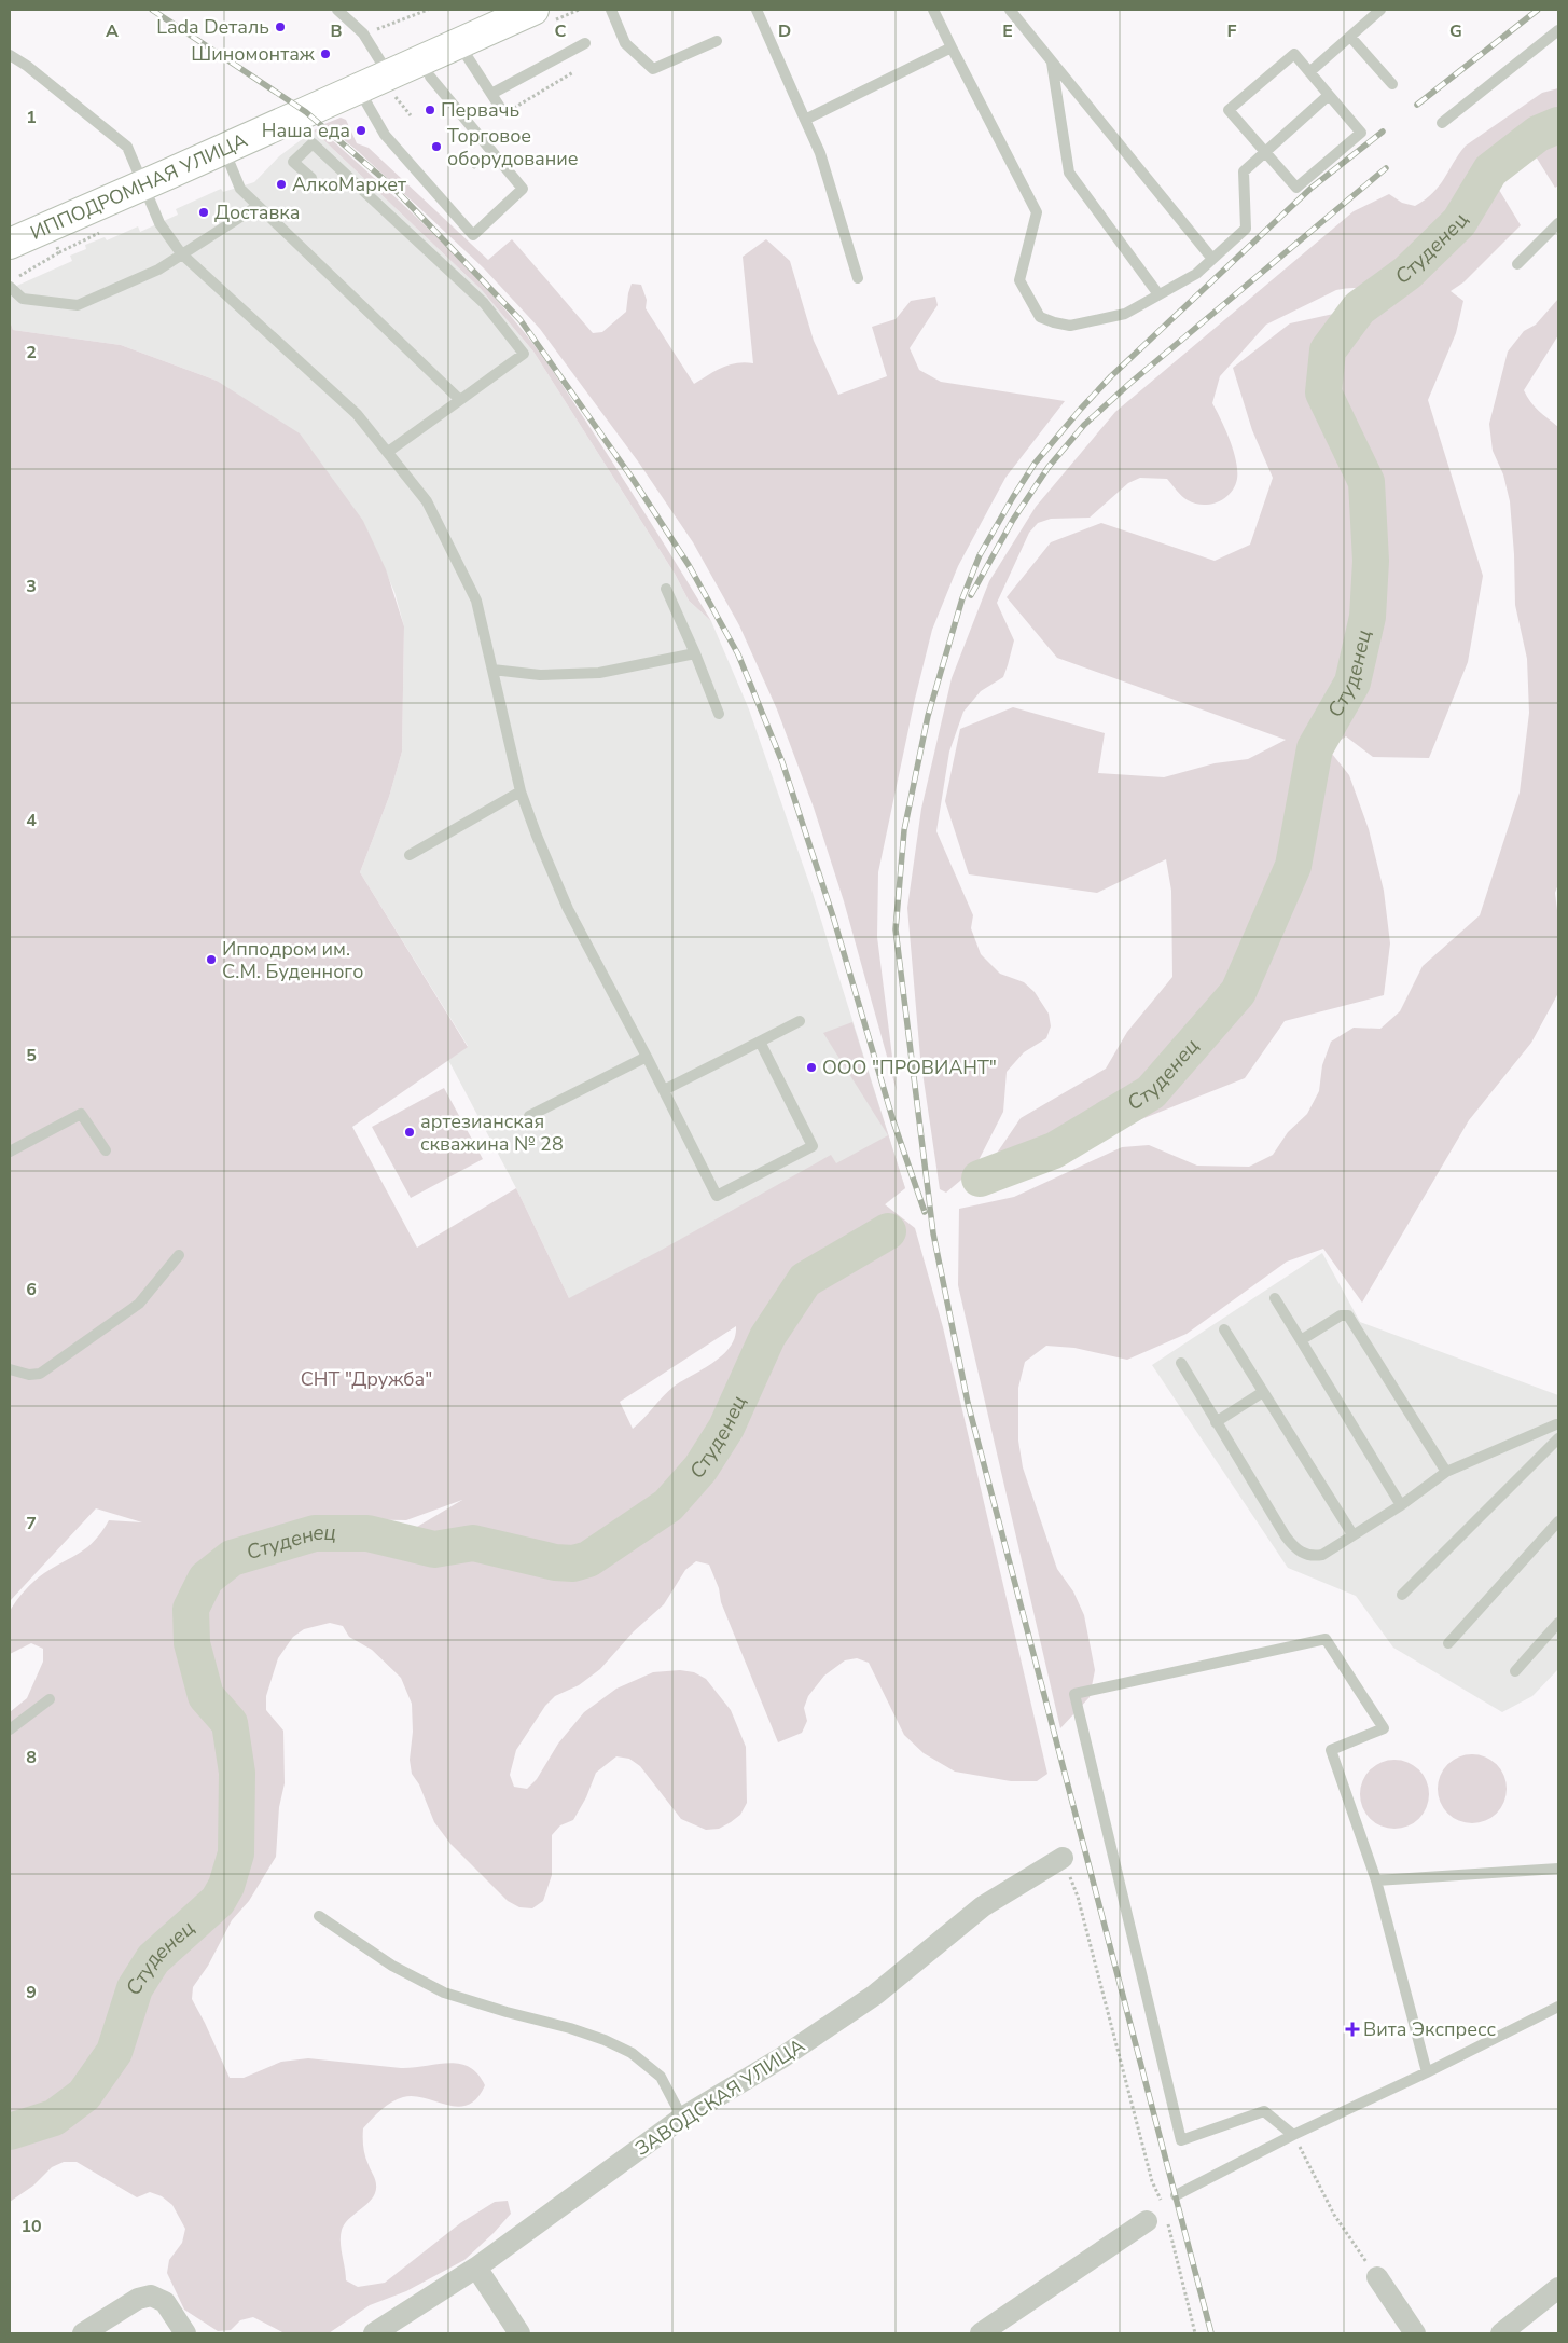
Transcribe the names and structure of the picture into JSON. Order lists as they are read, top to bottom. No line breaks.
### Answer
{"streets":{"street":["ИППОДРОМНАЯ УЛИЦА","ЗАВОДСКАЯ УЛИЦА"]},"water":["Студенец"],"parks":["СНТ \"Дружба\""],"places":{"other":["Lada Dеталь","Шиномонтаж","Первачь","Наша еда","Торговое оборудование","АлкоМаркет","Доставка","Ипподром им. С.М. Буденного","ООО \"ПРОВИАНТ\"","артезианская скважина № 28"],"health":["Вита Экспресс"]},"grid":{"columns":["A","B","C","D","E","F","G"],"rows":["1","2","3","4","5","6","7","8","9","10"]}}
